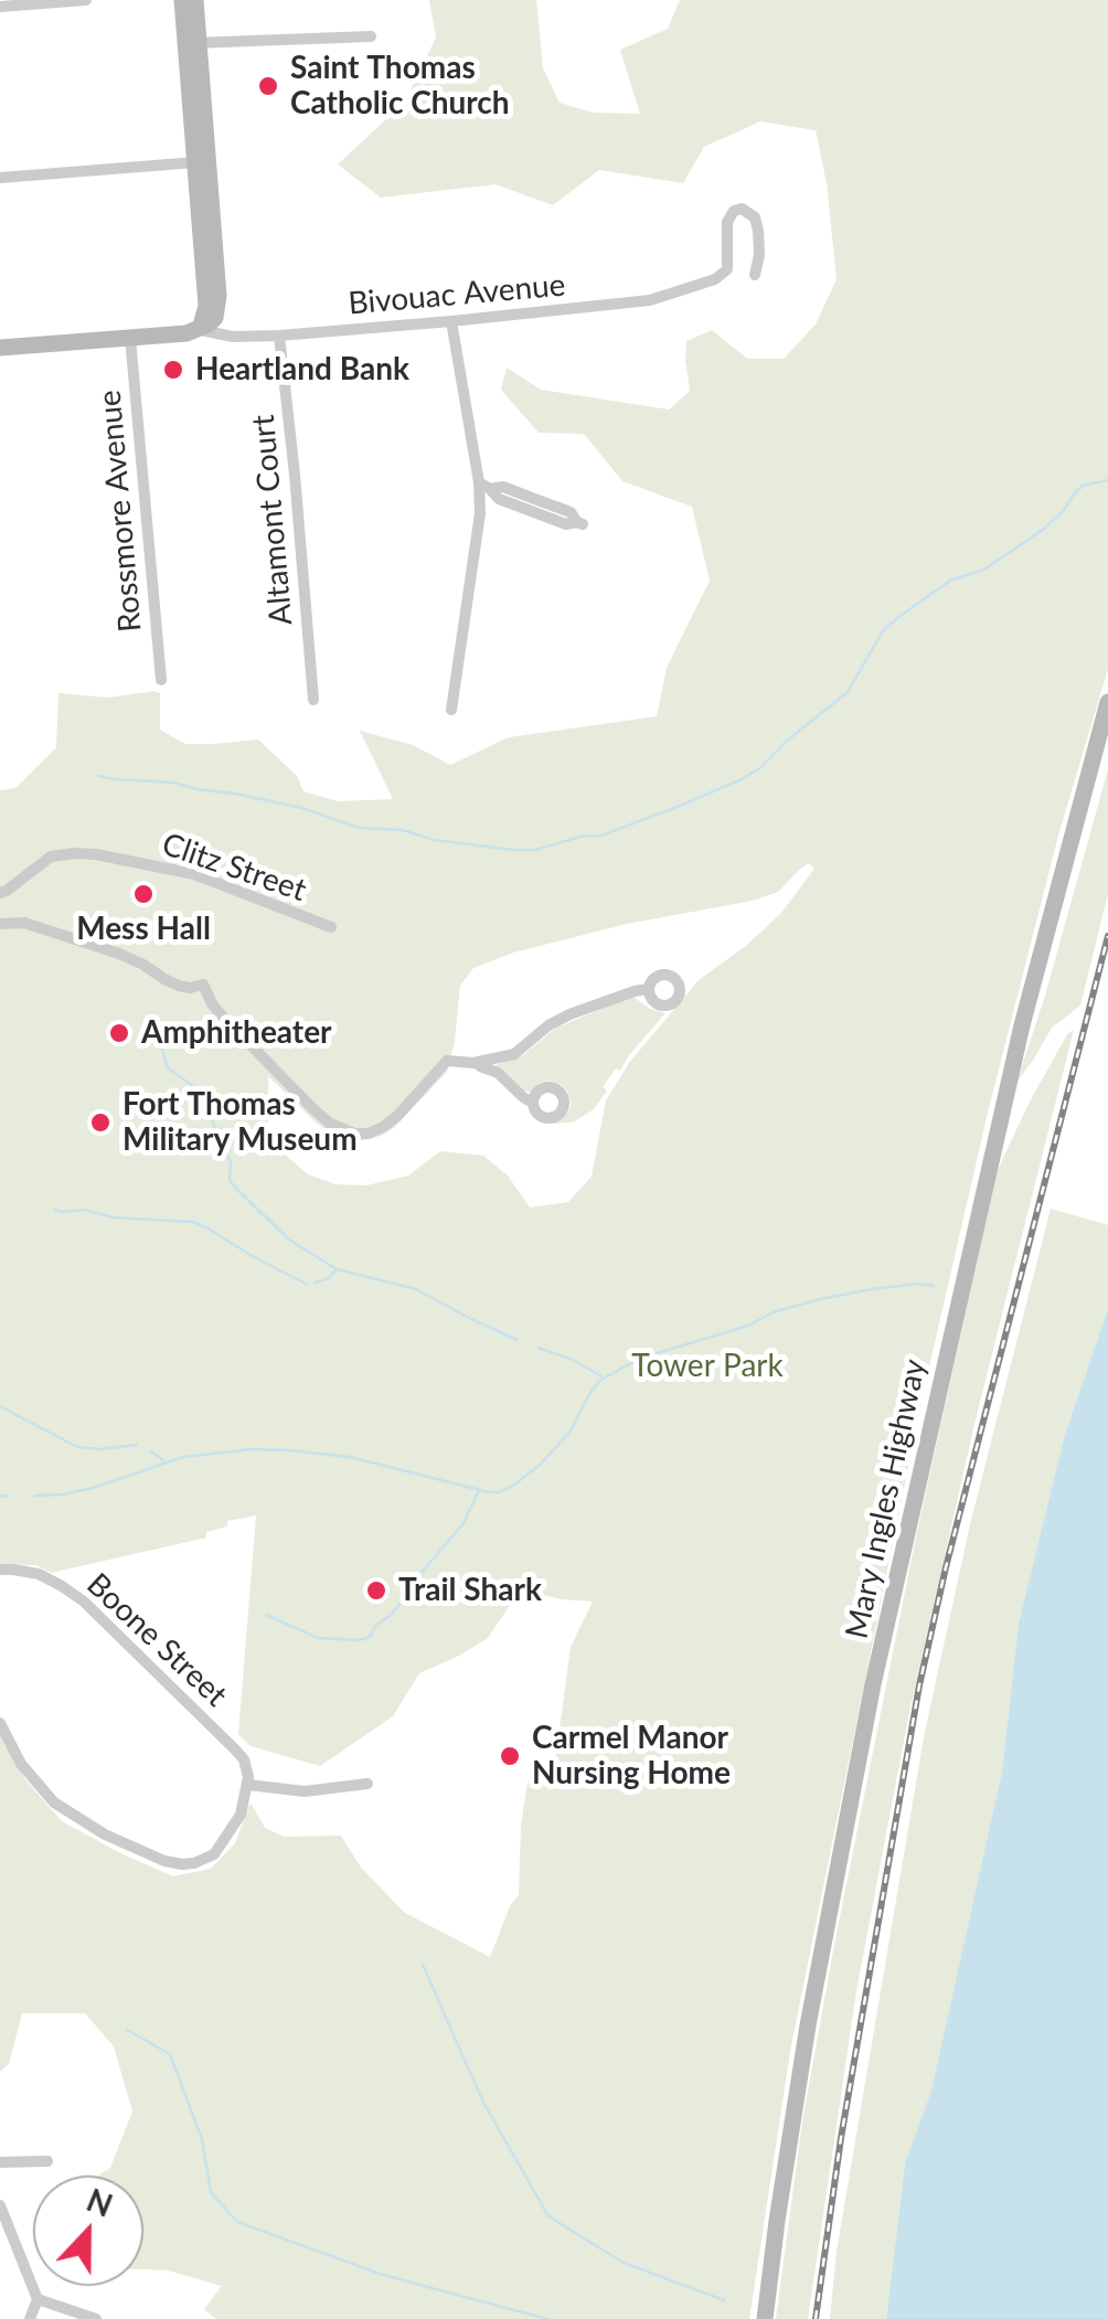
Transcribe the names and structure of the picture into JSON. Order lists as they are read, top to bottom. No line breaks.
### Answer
{"streets":{"street":["Bivouac Avenue","Rossmore Avenue","Altamont Court","Clitz Street","Mary Ingles Highway","Boone Street"]},"crossings":[["Bivouac Avenue","Altamont Court"]],"parks":["Tower Park"],"places":["Saint Thomas Catholic Church","Heartland Bank","Mess Hall","Amphitheater","Fort Thomas Military Museum","Trail Shark","Carmel Manor Nursing Home"],"north":"top"}
